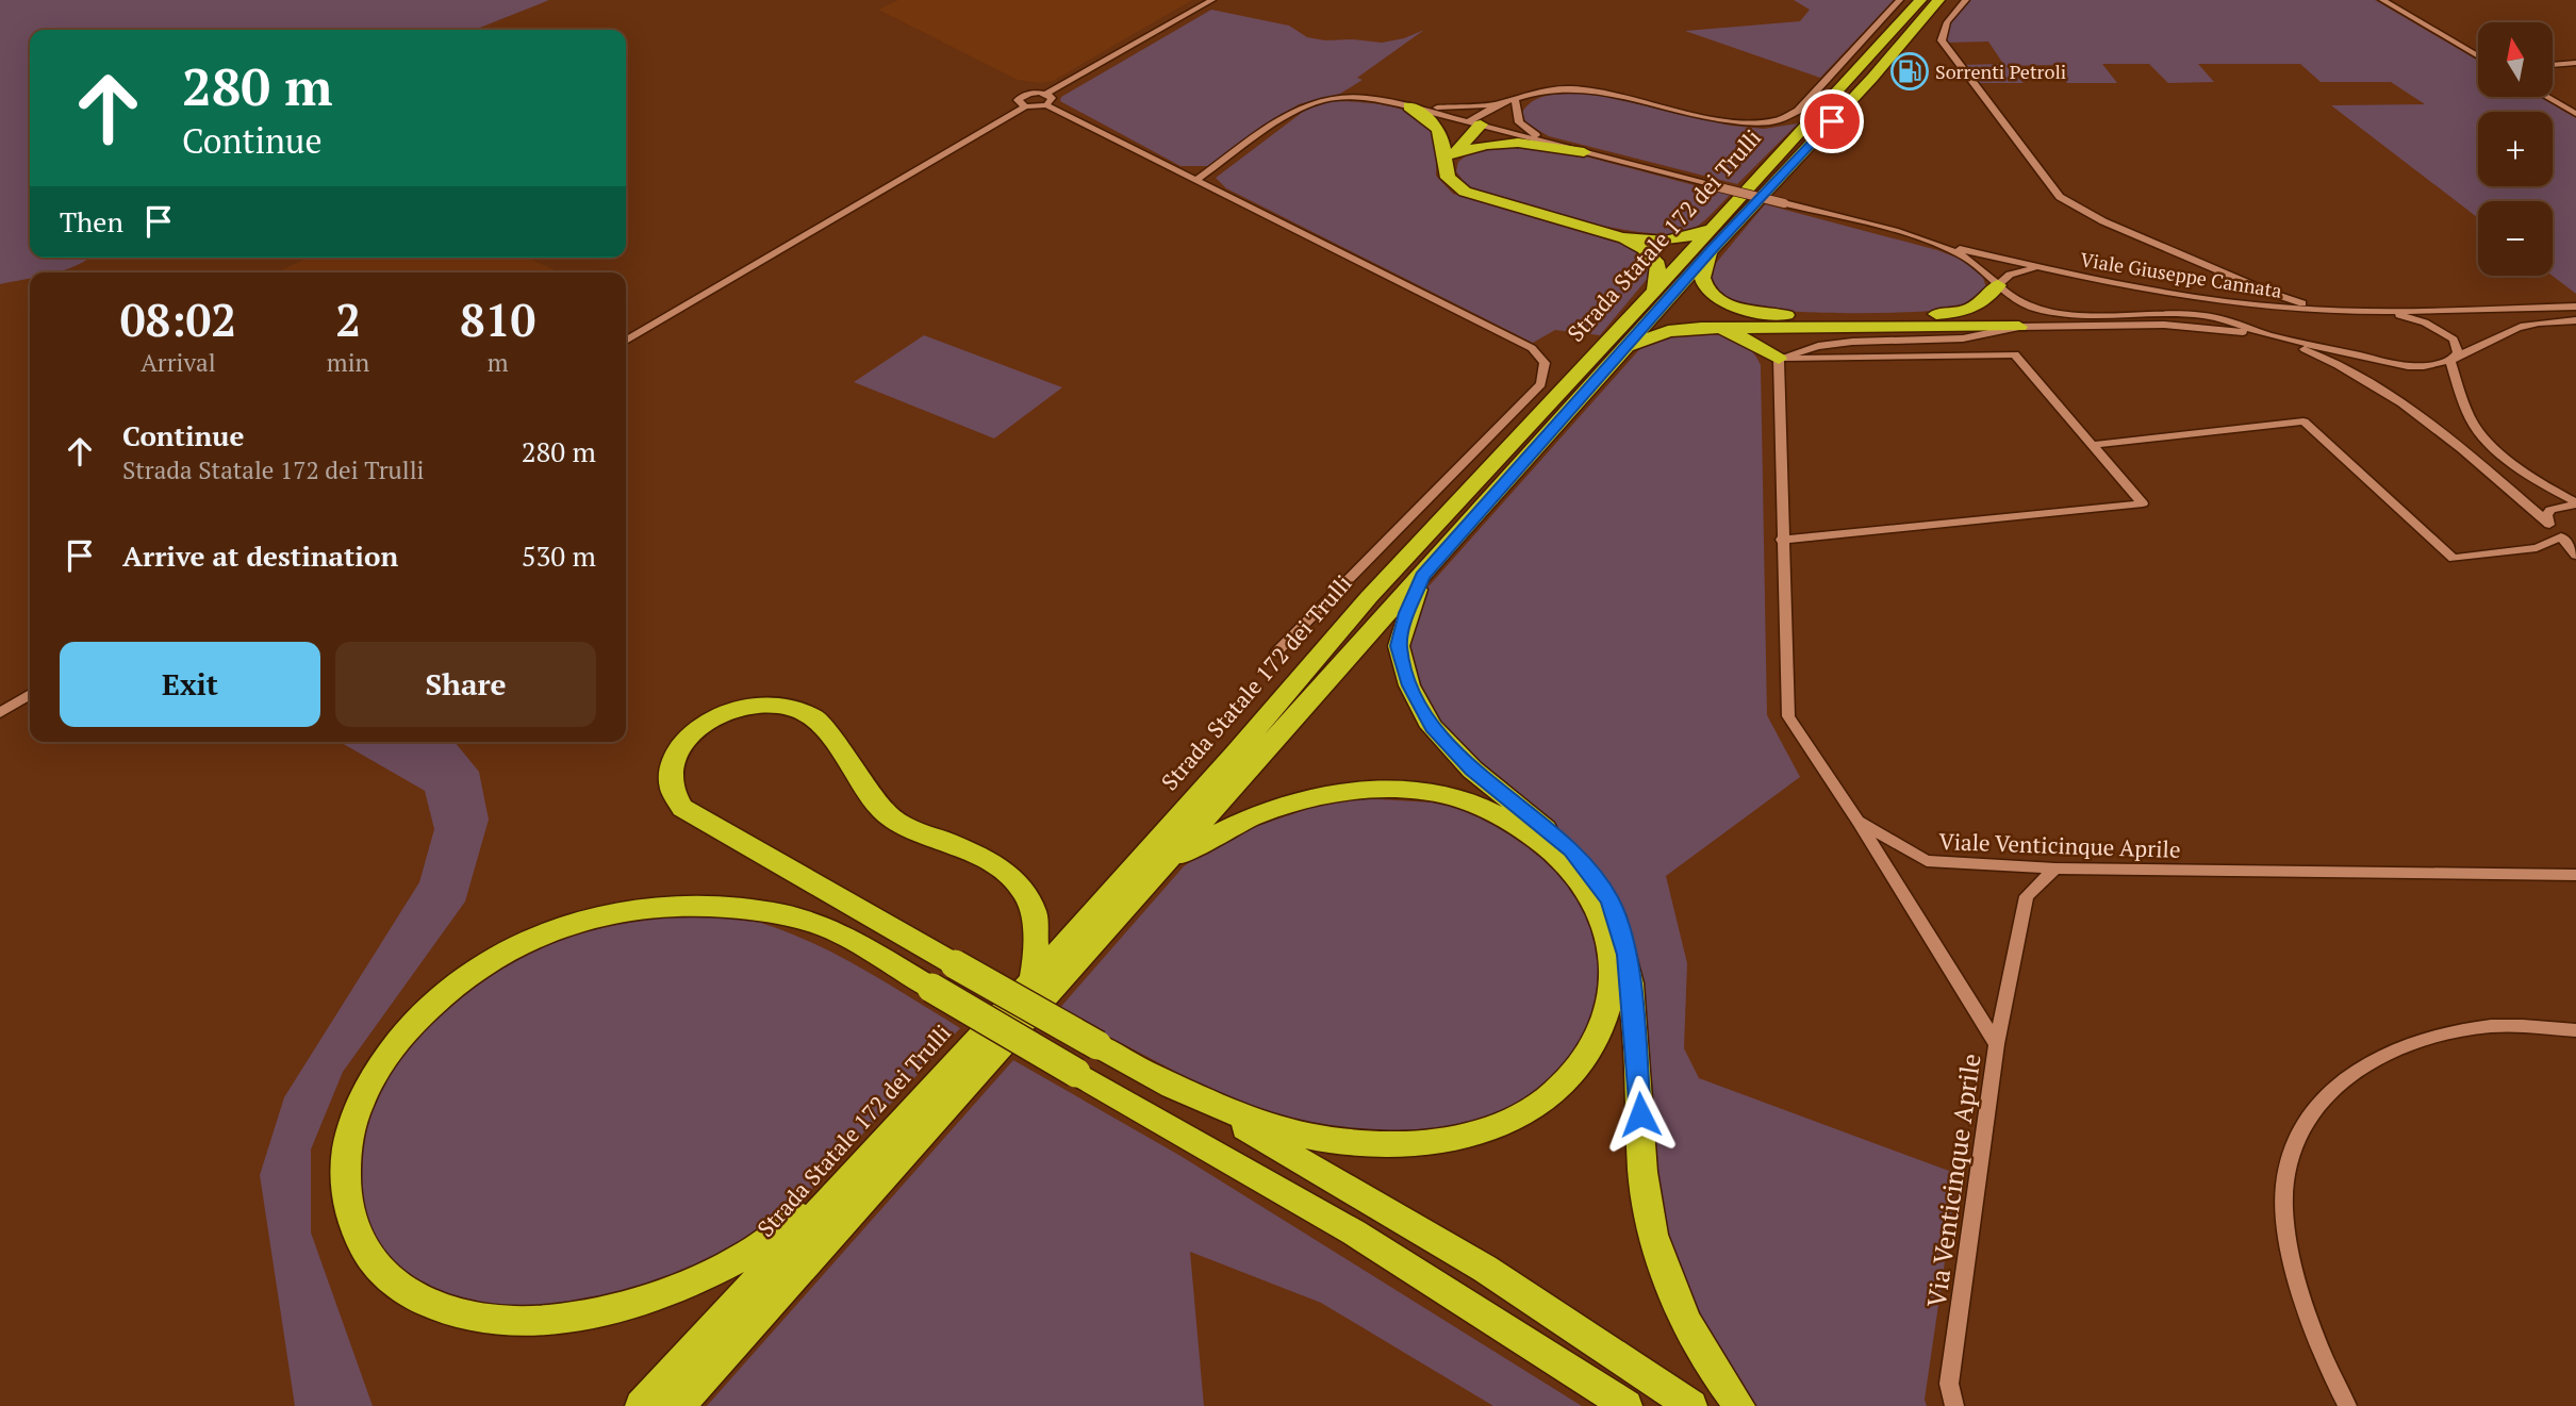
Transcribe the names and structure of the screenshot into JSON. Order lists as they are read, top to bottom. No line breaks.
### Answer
{"streets":{"highway":["Strada Statale 172 dei Trulli"],"street":["Viale Giuseppe Cannata","Viale Venticinque Aprile","Via Venticinque Aprile"]},"crossings":[["Viale Venticinque Aprile","Via Venticinque Aprile"]],"places":{"fuel station":["Sorrenti Petroli"]},"north":"top","page":{"map_buttons":["+","−"],"turn":["280 m","Continue"],"then":"Then","eta":["08:02","Arrival","2","min","810","m"],"list":[{"name":"Continue","note":"Strada Statale 172 dei Trulli","value":"280 m"},{"name":"Arrive at destination","value":"530 m"}],"buttons":["Exit","Share"]}}
